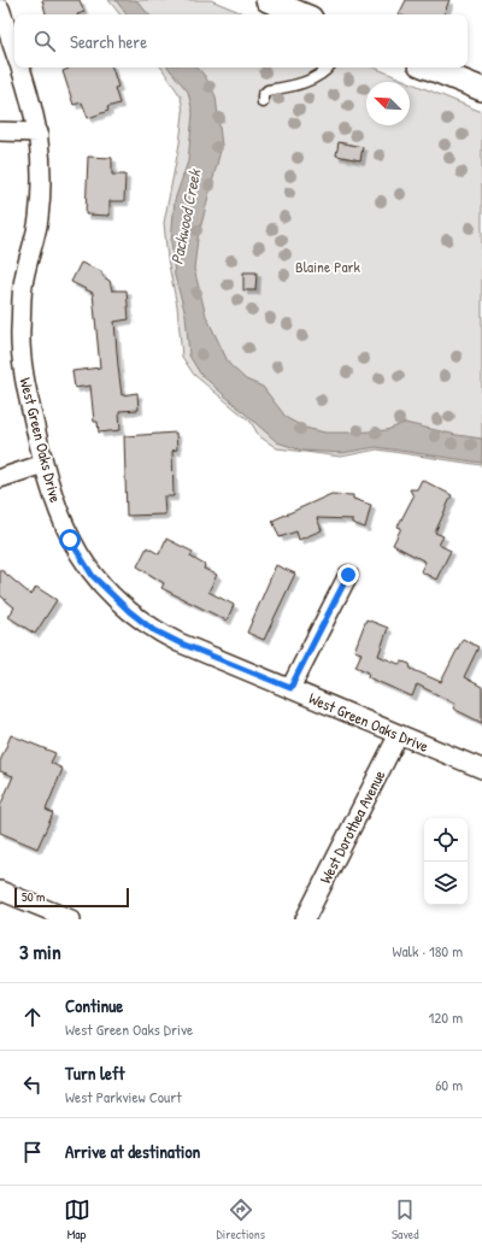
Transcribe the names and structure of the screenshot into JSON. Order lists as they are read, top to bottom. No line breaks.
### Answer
{"streets":{"street":["West Green Oaks Drive","West Dorothea Avenue"]},"crossings":[["West Green Oaks Drive","West Dorothea Avenue"]],"water":["Packwood Creek"],"parks":["Blaine Park"],"scale_bar":"50 m","north":"top left","page":{"search":"Search here","scale":"50 m","heading":["3 min","Walk · 180 m"],"list":[["Continue","West Green Oaks Drive","120 m"],["Turn left","West Parkview Court","60 m"],"Arrive at destination"],"nav":["Map","Directions","Saved"]}}
